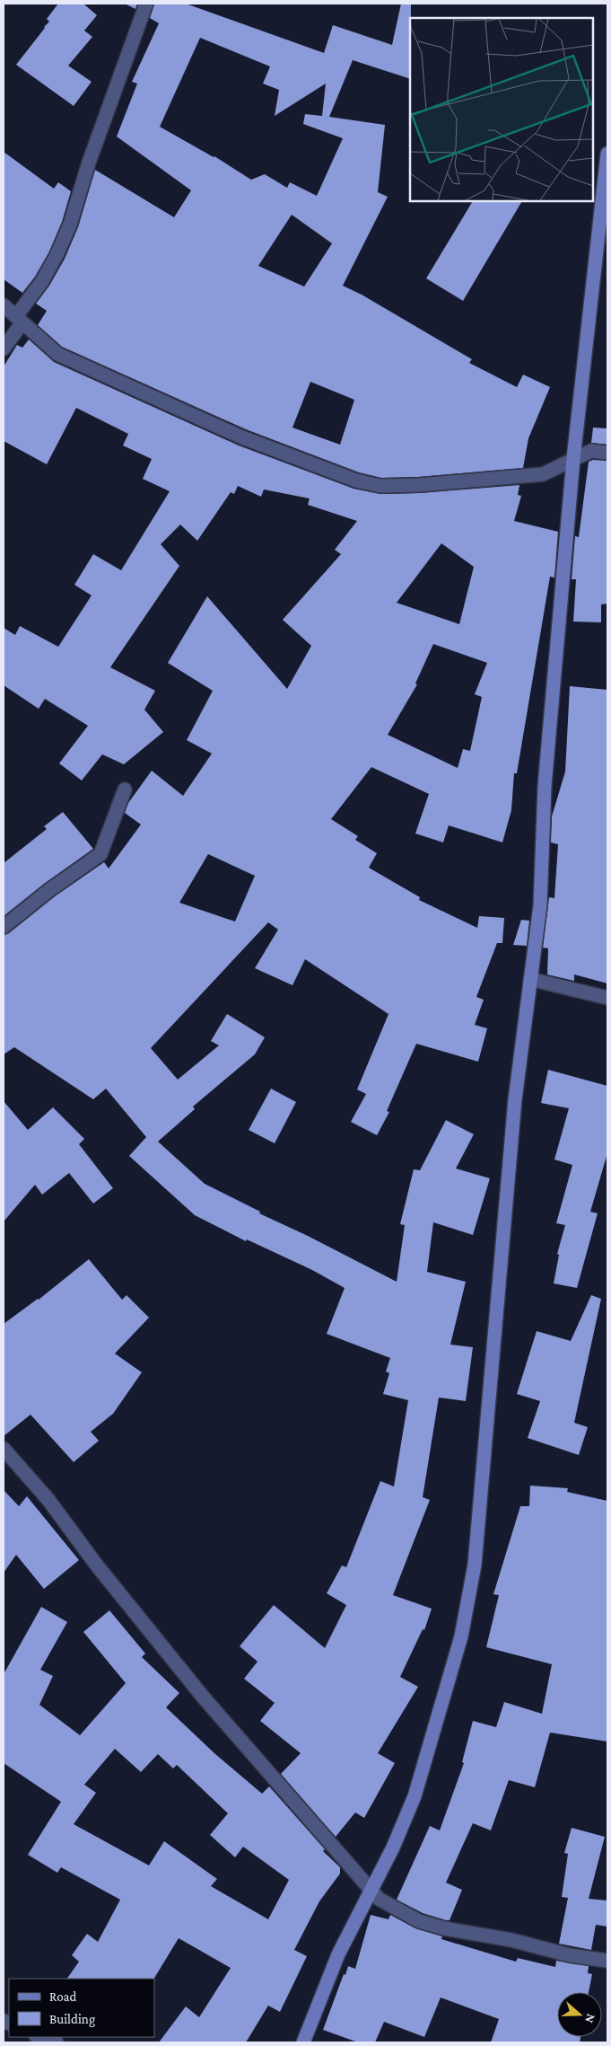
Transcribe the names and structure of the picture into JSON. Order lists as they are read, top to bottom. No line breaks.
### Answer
{"legend":["Road","Building"],"north":"right"}
